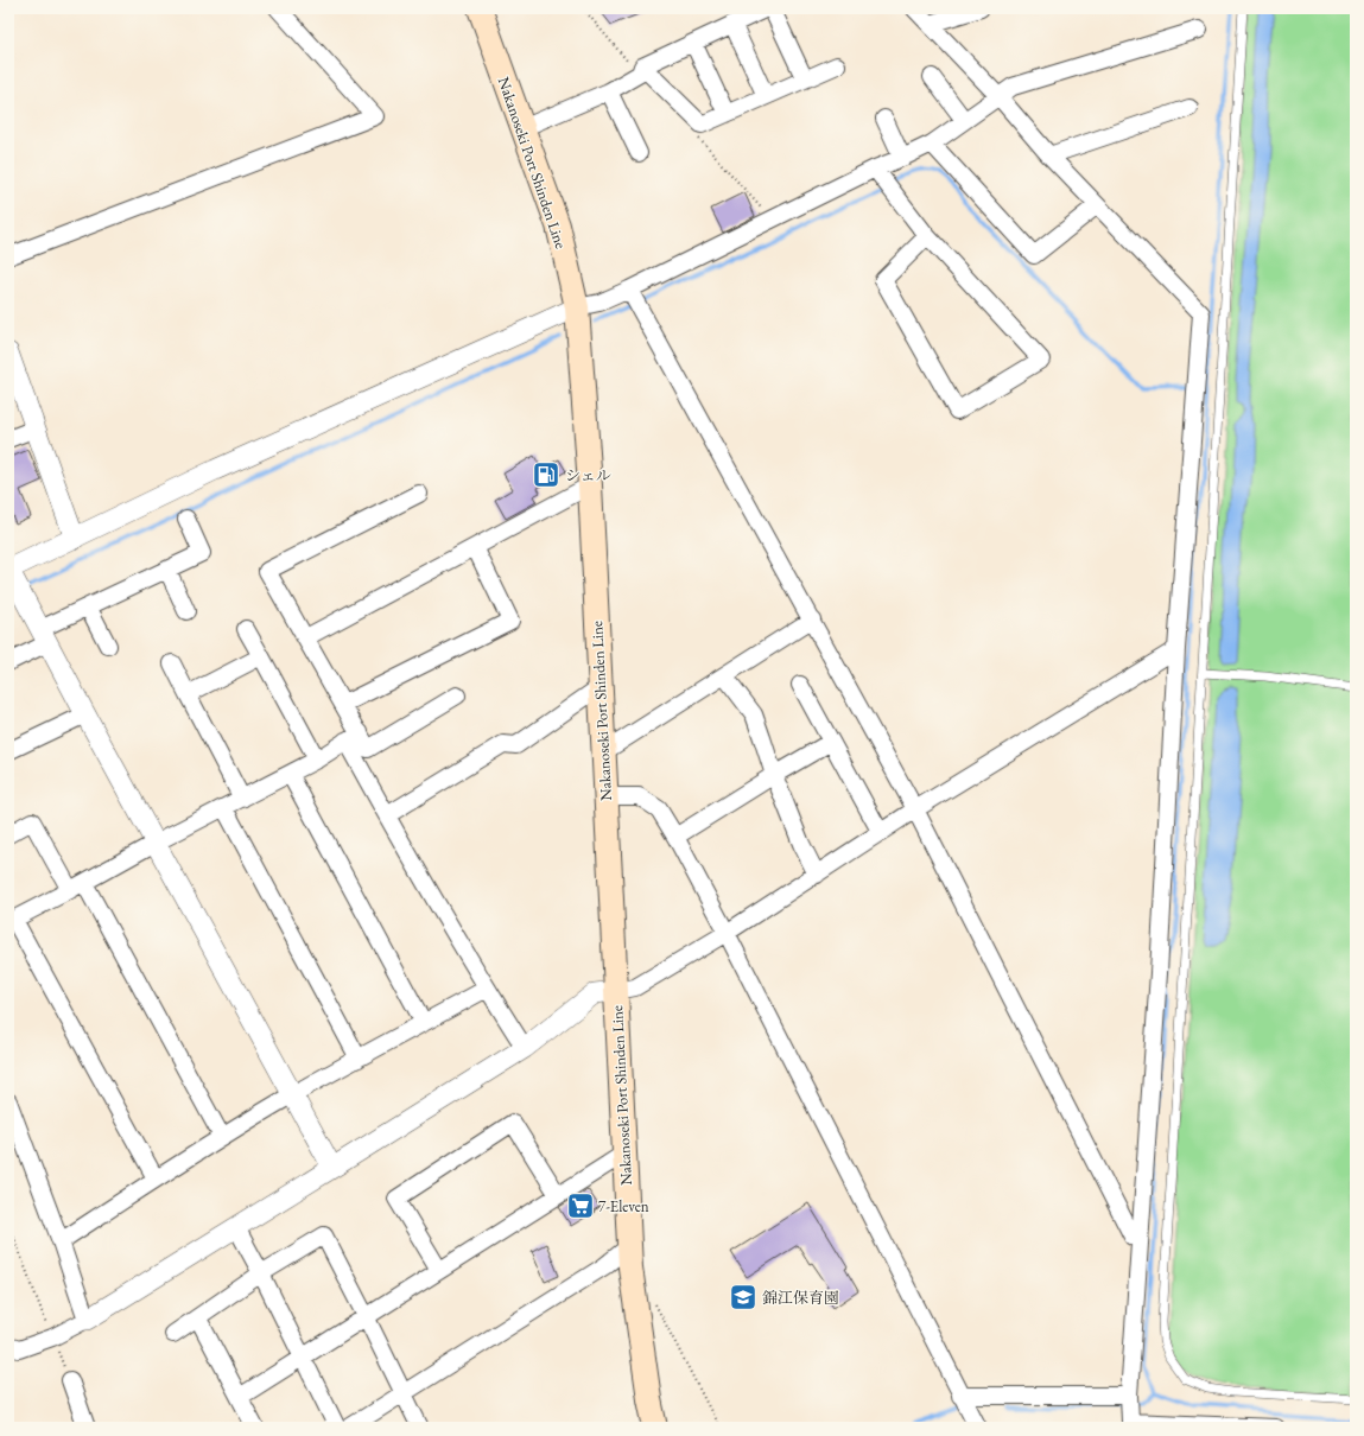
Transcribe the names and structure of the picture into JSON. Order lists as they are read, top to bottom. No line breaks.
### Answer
{"streets":{"main road":["Nakanoseki Port Shinden Line"]},"places":{"fuel station":["シェル"],"supermarket":["7-Eleven"],"school or university":["錦江保育園"]}}
